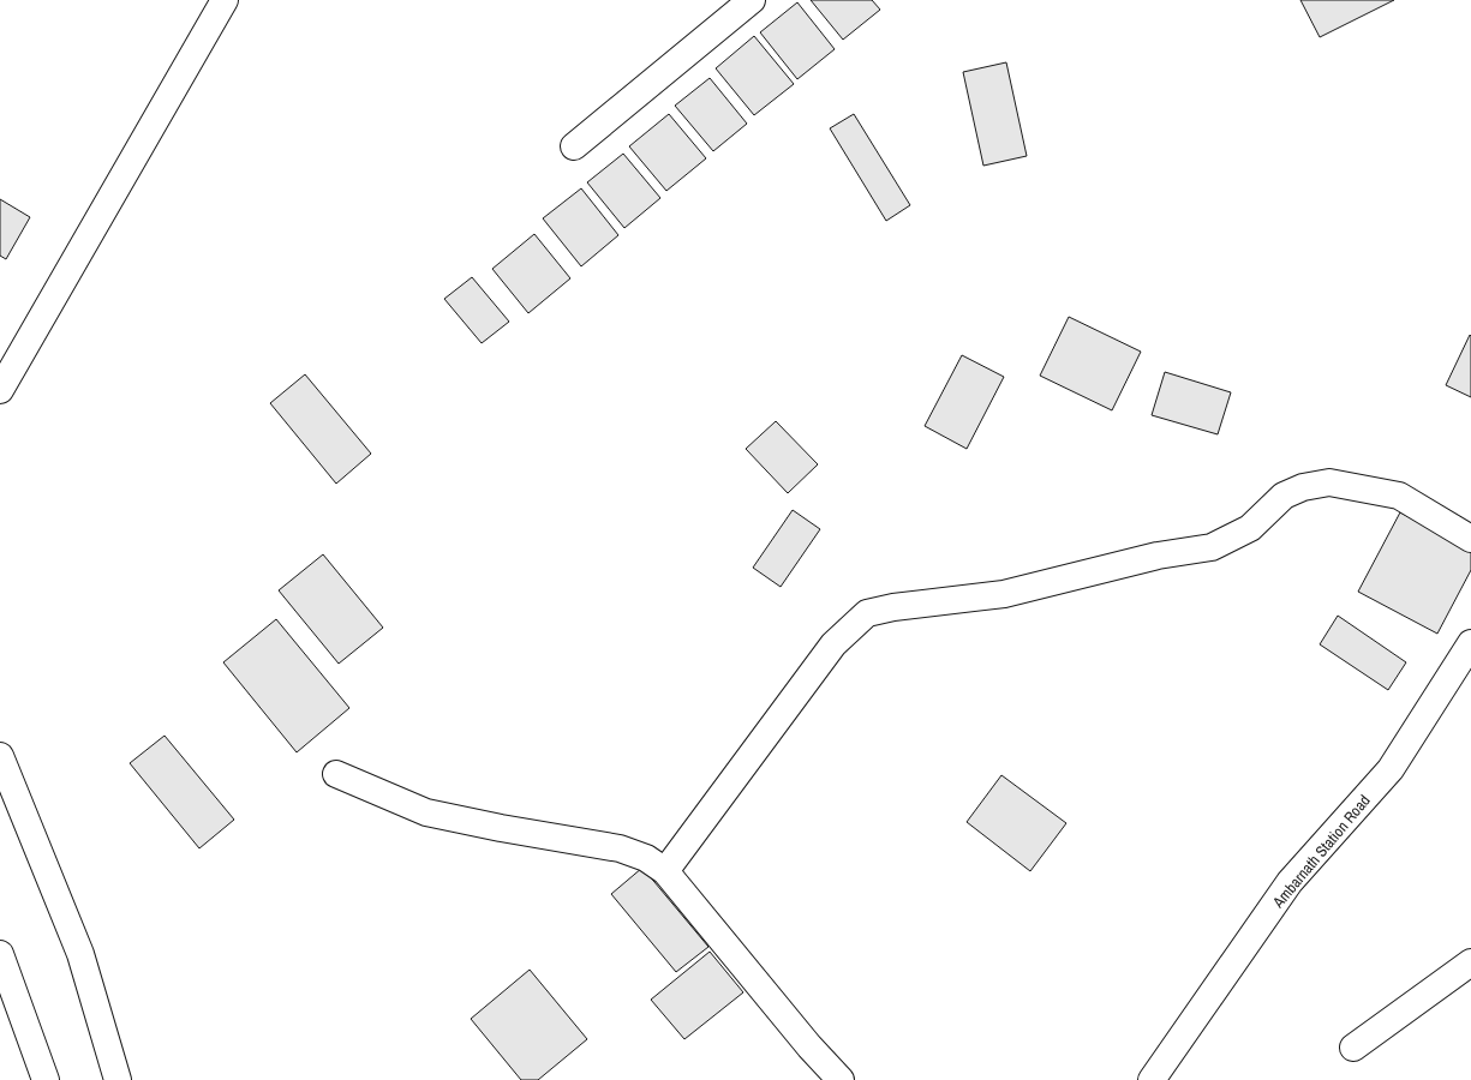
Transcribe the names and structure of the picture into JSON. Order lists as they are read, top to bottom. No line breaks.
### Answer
{"streets":{"street":["Ambarnath Station Road"]}}
